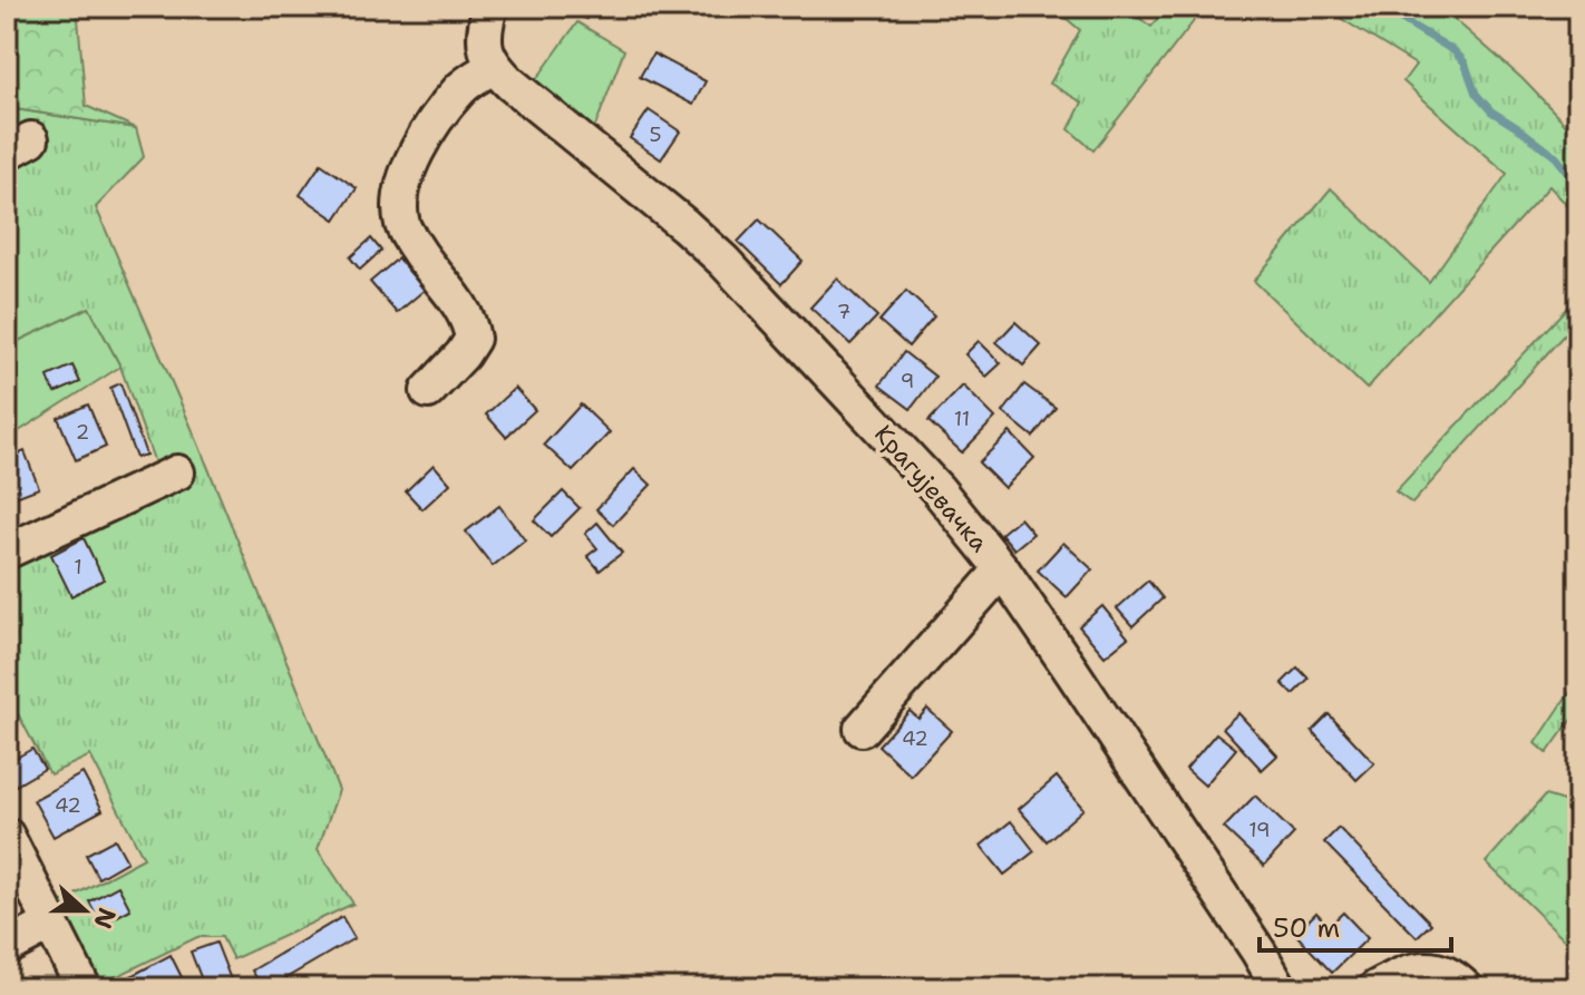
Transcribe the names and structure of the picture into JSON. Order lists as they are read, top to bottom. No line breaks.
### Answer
{"streets":{"street":["Крагујевачка"]},"house_numbers":["5","7","9","11","2","1","42","42","19"],"scale_bar":"50 m","north":"right"}
